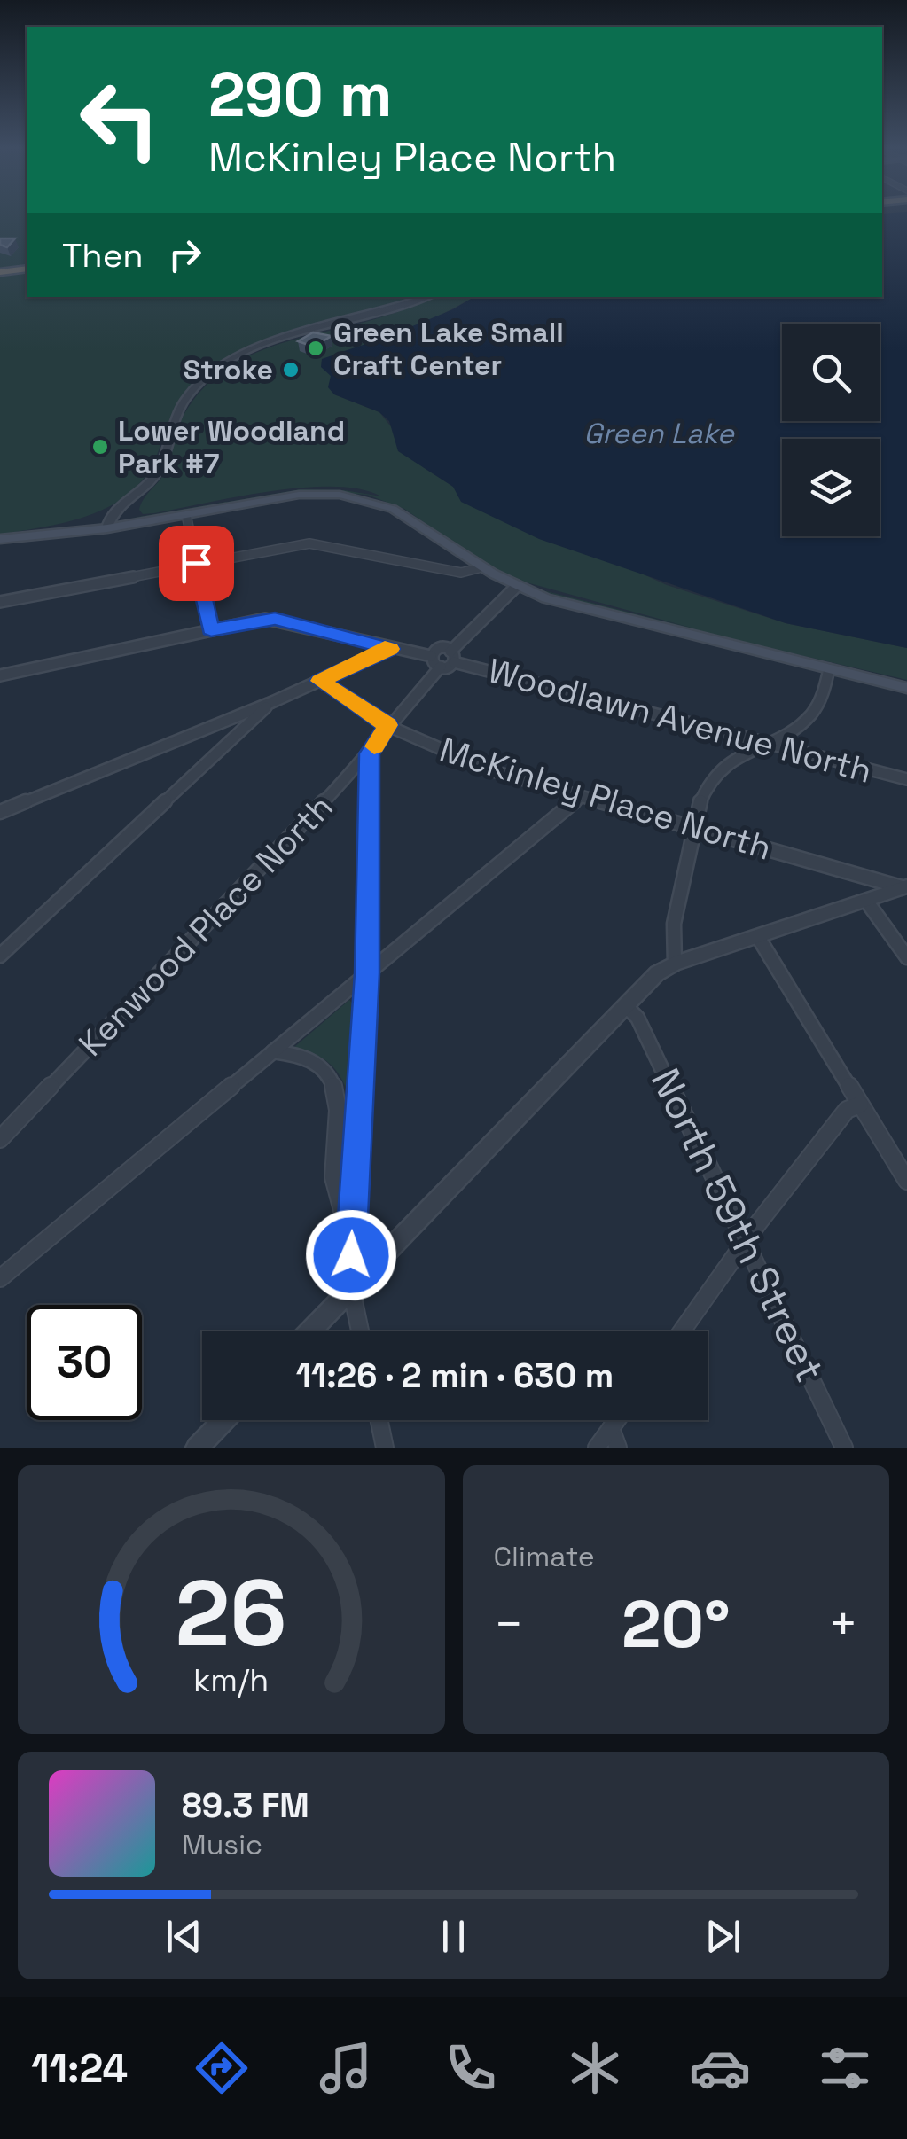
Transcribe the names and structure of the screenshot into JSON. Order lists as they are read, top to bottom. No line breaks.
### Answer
{"streets":{"street":["Woodlawn Avenue North","McKinley Place North","Kenwood Place North","North 59th Street"]},"crossings":[["Woodlawn Avenue North","Kenwood Place North"],["McKinley Place North","Kenwood Place North"]],"water":["Green Lake"],"places":["Green Lake Small Craft Center","Stroke","Lower Woodland Park #7"],"page":{"turn":["290 m","McKinley Place North"],"then":"Then","limit":"30","trip":"11:26 · 2 min · 630 m","tile":"Climate","heat":["−","20°","+"],"song":["89.3 FM","Music"],"tabs":"11:24","gauge":["26","km/h"]}}
